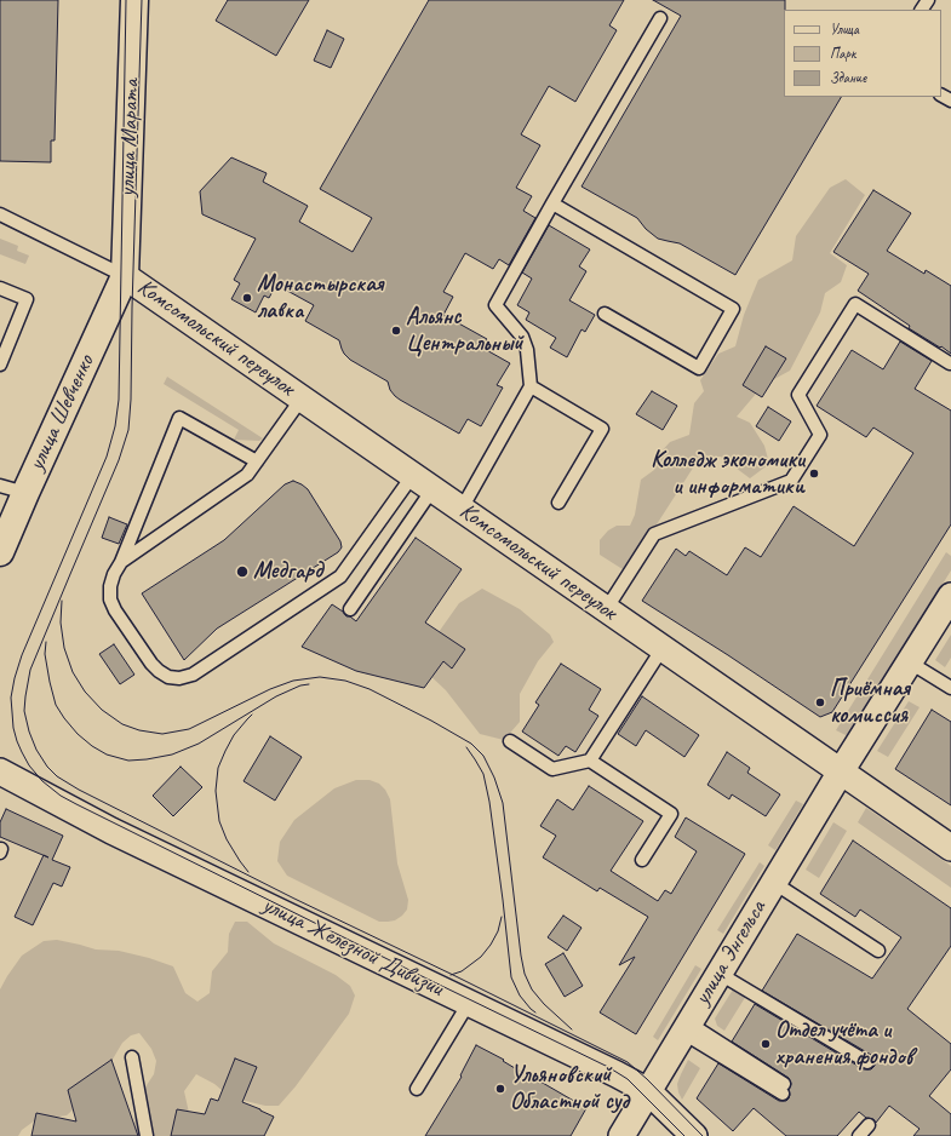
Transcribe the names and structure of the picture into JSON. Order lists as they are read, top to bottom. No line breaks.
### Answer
{"streets":{"street":["улица Марата","Комсомольский переулок","улица Шевченко","улица Железной Дивизии","улица Энгельса"]},"crossings":[["улица Марата","Комсомольский переулок"],["улица Марата","улица Шевченко"],["Комсомольский переулок","улица Шевченко"],["Комсомольский переулок","улица Энгельса"],["улица Железной Дивизии","улица Энгельса"]],"places":["Монастырская лавка","Альянс Центральный","Колледж экономики и информатики","Медгард","Приёмная комиссия","Отдел учёта и хранения фондов","Ульяновский Областной суд"],"legend":["Улица","Парк","Здание"]}
